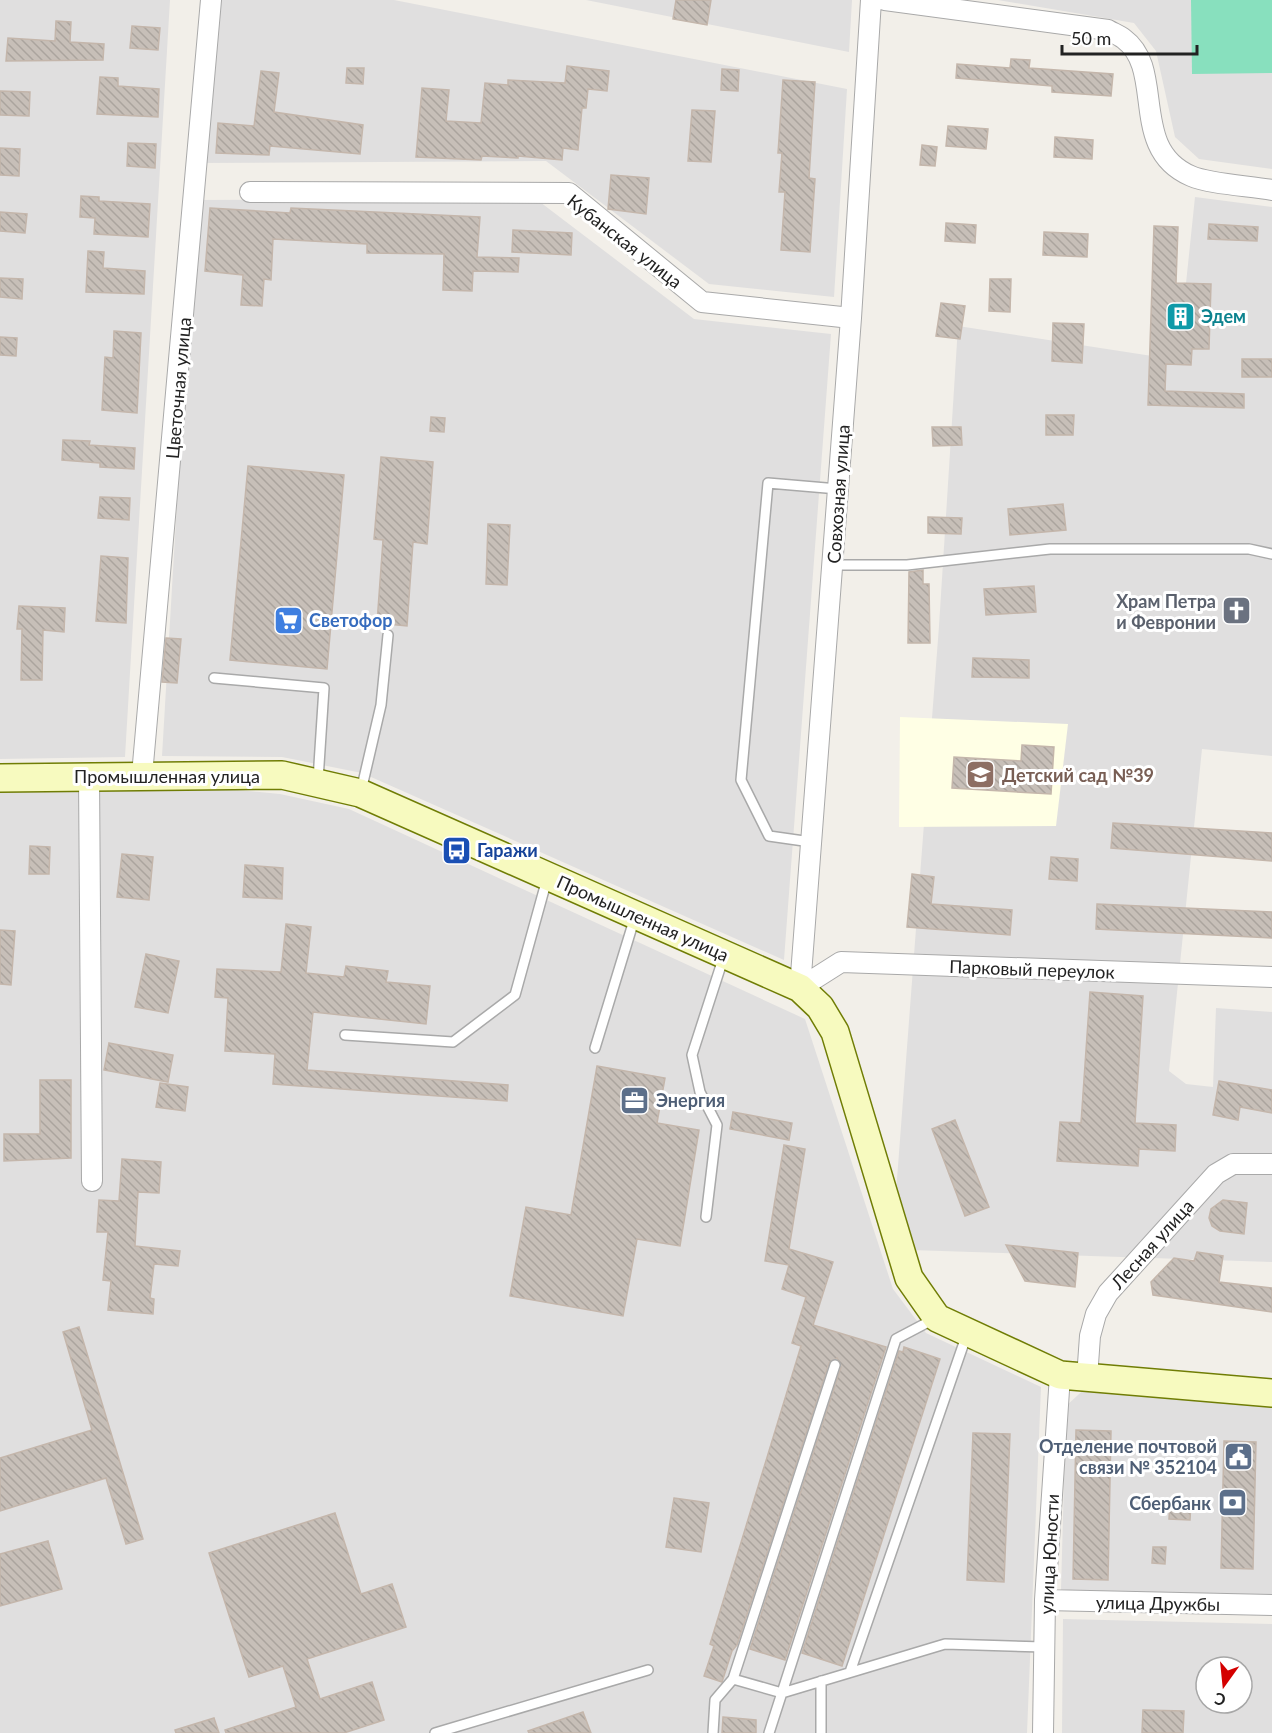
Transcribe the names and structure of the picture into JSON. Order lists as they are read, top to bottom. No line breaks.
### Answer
{"streets":{"main road":["Промышленная улица"],"street":["Кубанская улица","Цветочная улица","Совхозная улица","Парковый переулок","Лесная улица","улица Юности","улица Дружбы"]},"crossings":[["Кубанская улица","Совхозная улица"],["Цветочная улица","Промышленная улица"],["Совхозная улица","Промышленная улица"],["Совхозная улица","Парковый переулок"],["Промышленная улица","Парковый переулок"],["улица Юности","улица Дружбы"]],"places":{"building":["Эдем"],"church":["Храм Петра и Февронии"],"supermarket":["Светофор"],"school or university":["Детский сад №39"],"bus stop":["Гаражи"],"office":["Энергия"],"public building":["Отделение почтовой связи № 352104"],"bank":["Сбербанк"]},"scale_bar":"50 m","north":"bottom"}
